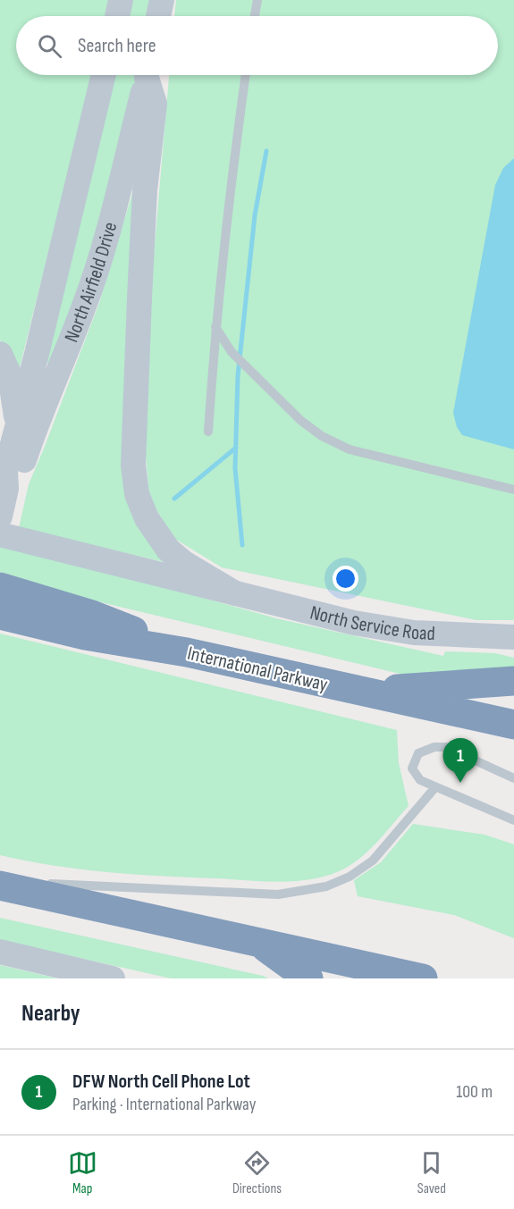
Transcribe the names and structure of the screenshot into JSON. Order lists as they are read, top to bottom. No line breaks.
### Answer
{"streets":{"highway":["International Parkway"],"main road":["North Airfield Drive","North Service Road"]},"page":{"search":"Search here","pins":"1","heading":"Nearby","list":[{"mark":"1","name":"DFW North Cell Phone Lot","note":"Parking · International Parkway","value":"100 m"}],"nav":["Map","Directions","Saved"]}}
